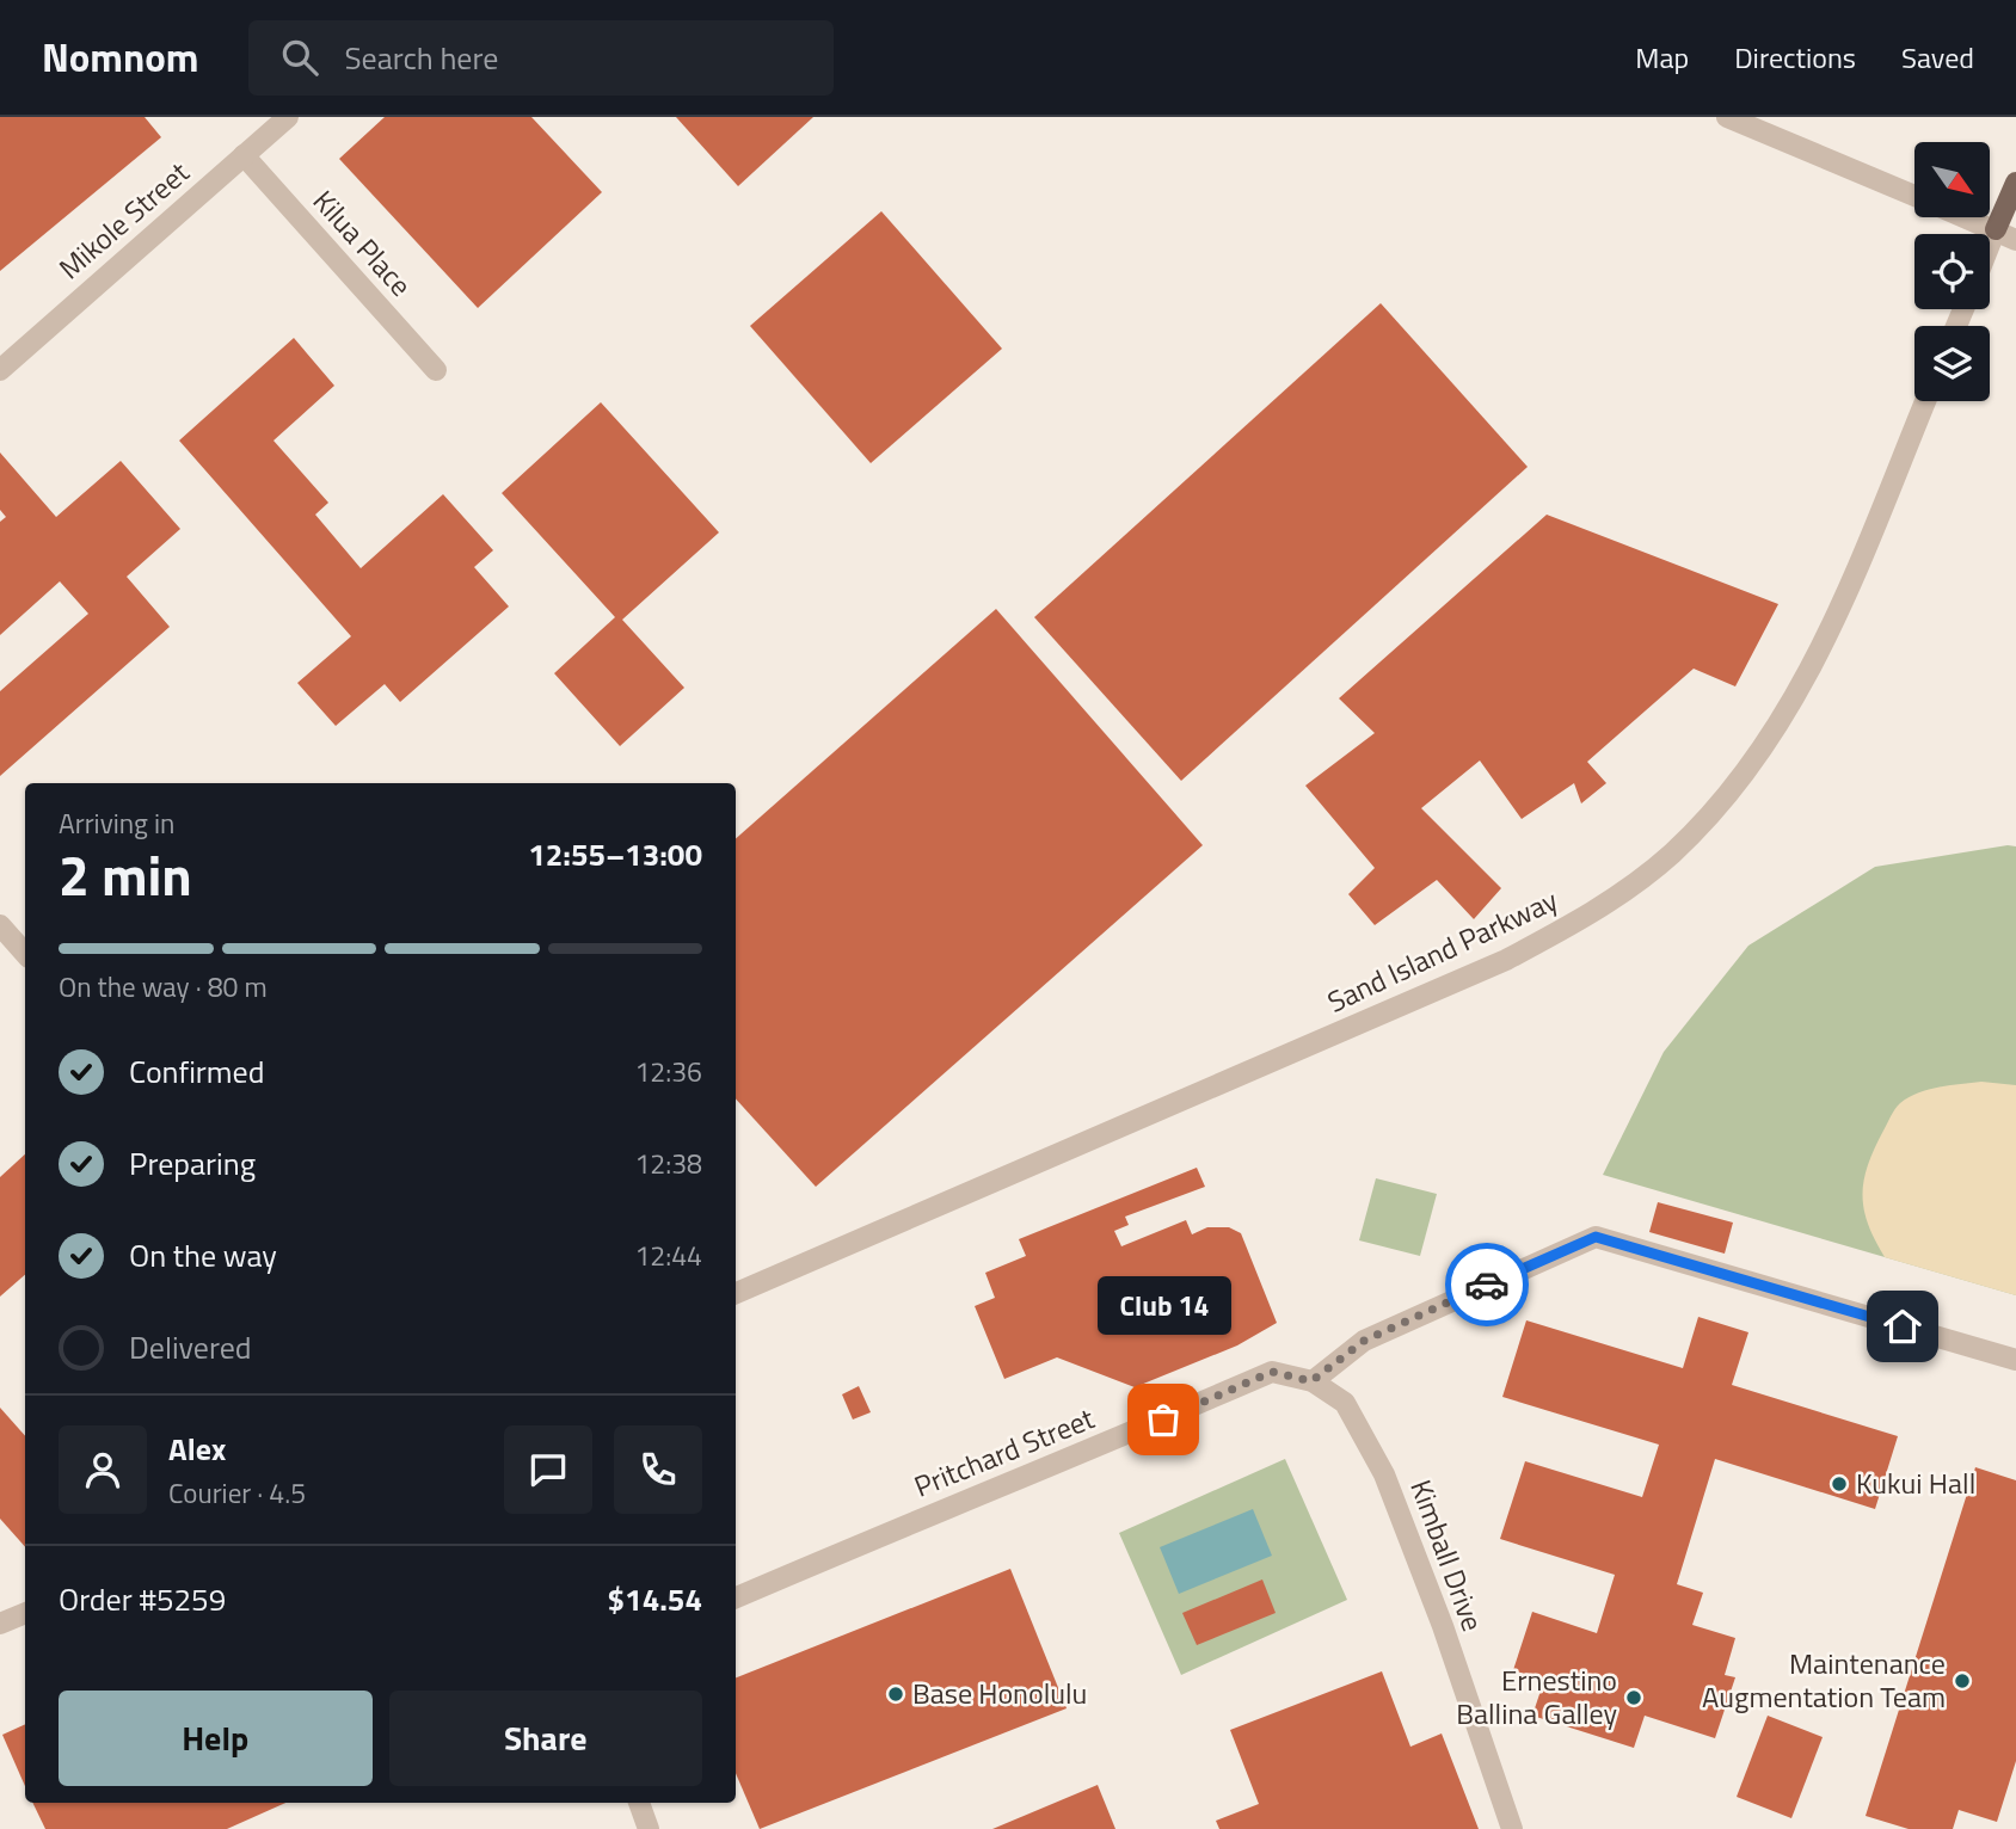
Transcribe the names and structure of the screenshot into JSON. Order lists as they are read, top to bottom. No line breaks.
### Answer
{"streets":{"street":["Mikole Street","Kilua Place","Sand Island Parkway","Pritchard Street","Kimball Drive"]},"crossings":[["Mikole Street","Kilua Place"],["Pritchard Street","Kimball Drive"]],"places":["Club 14","Kukui Hall","Maintenance Augmentation Team","Base Honolulu","Ernestino Ballina Galley"],"north":"bottom right","page":{"header":"Nomnom","search":"Search here","nav":["Map","Directions","Saved"],"heading":["2 min","Arriving in","12:55–13:00"],"panel":["Alex","Courier · 4.5","Order #5259","$14.54"],"bar":"On the way · 80 m","list":[["Confirmed","12:36"],["Preparing","12:38"],["On the way","12:44"],"Delivered"],"bubble":"Club 14","buttons":["Help","Share"]}}
